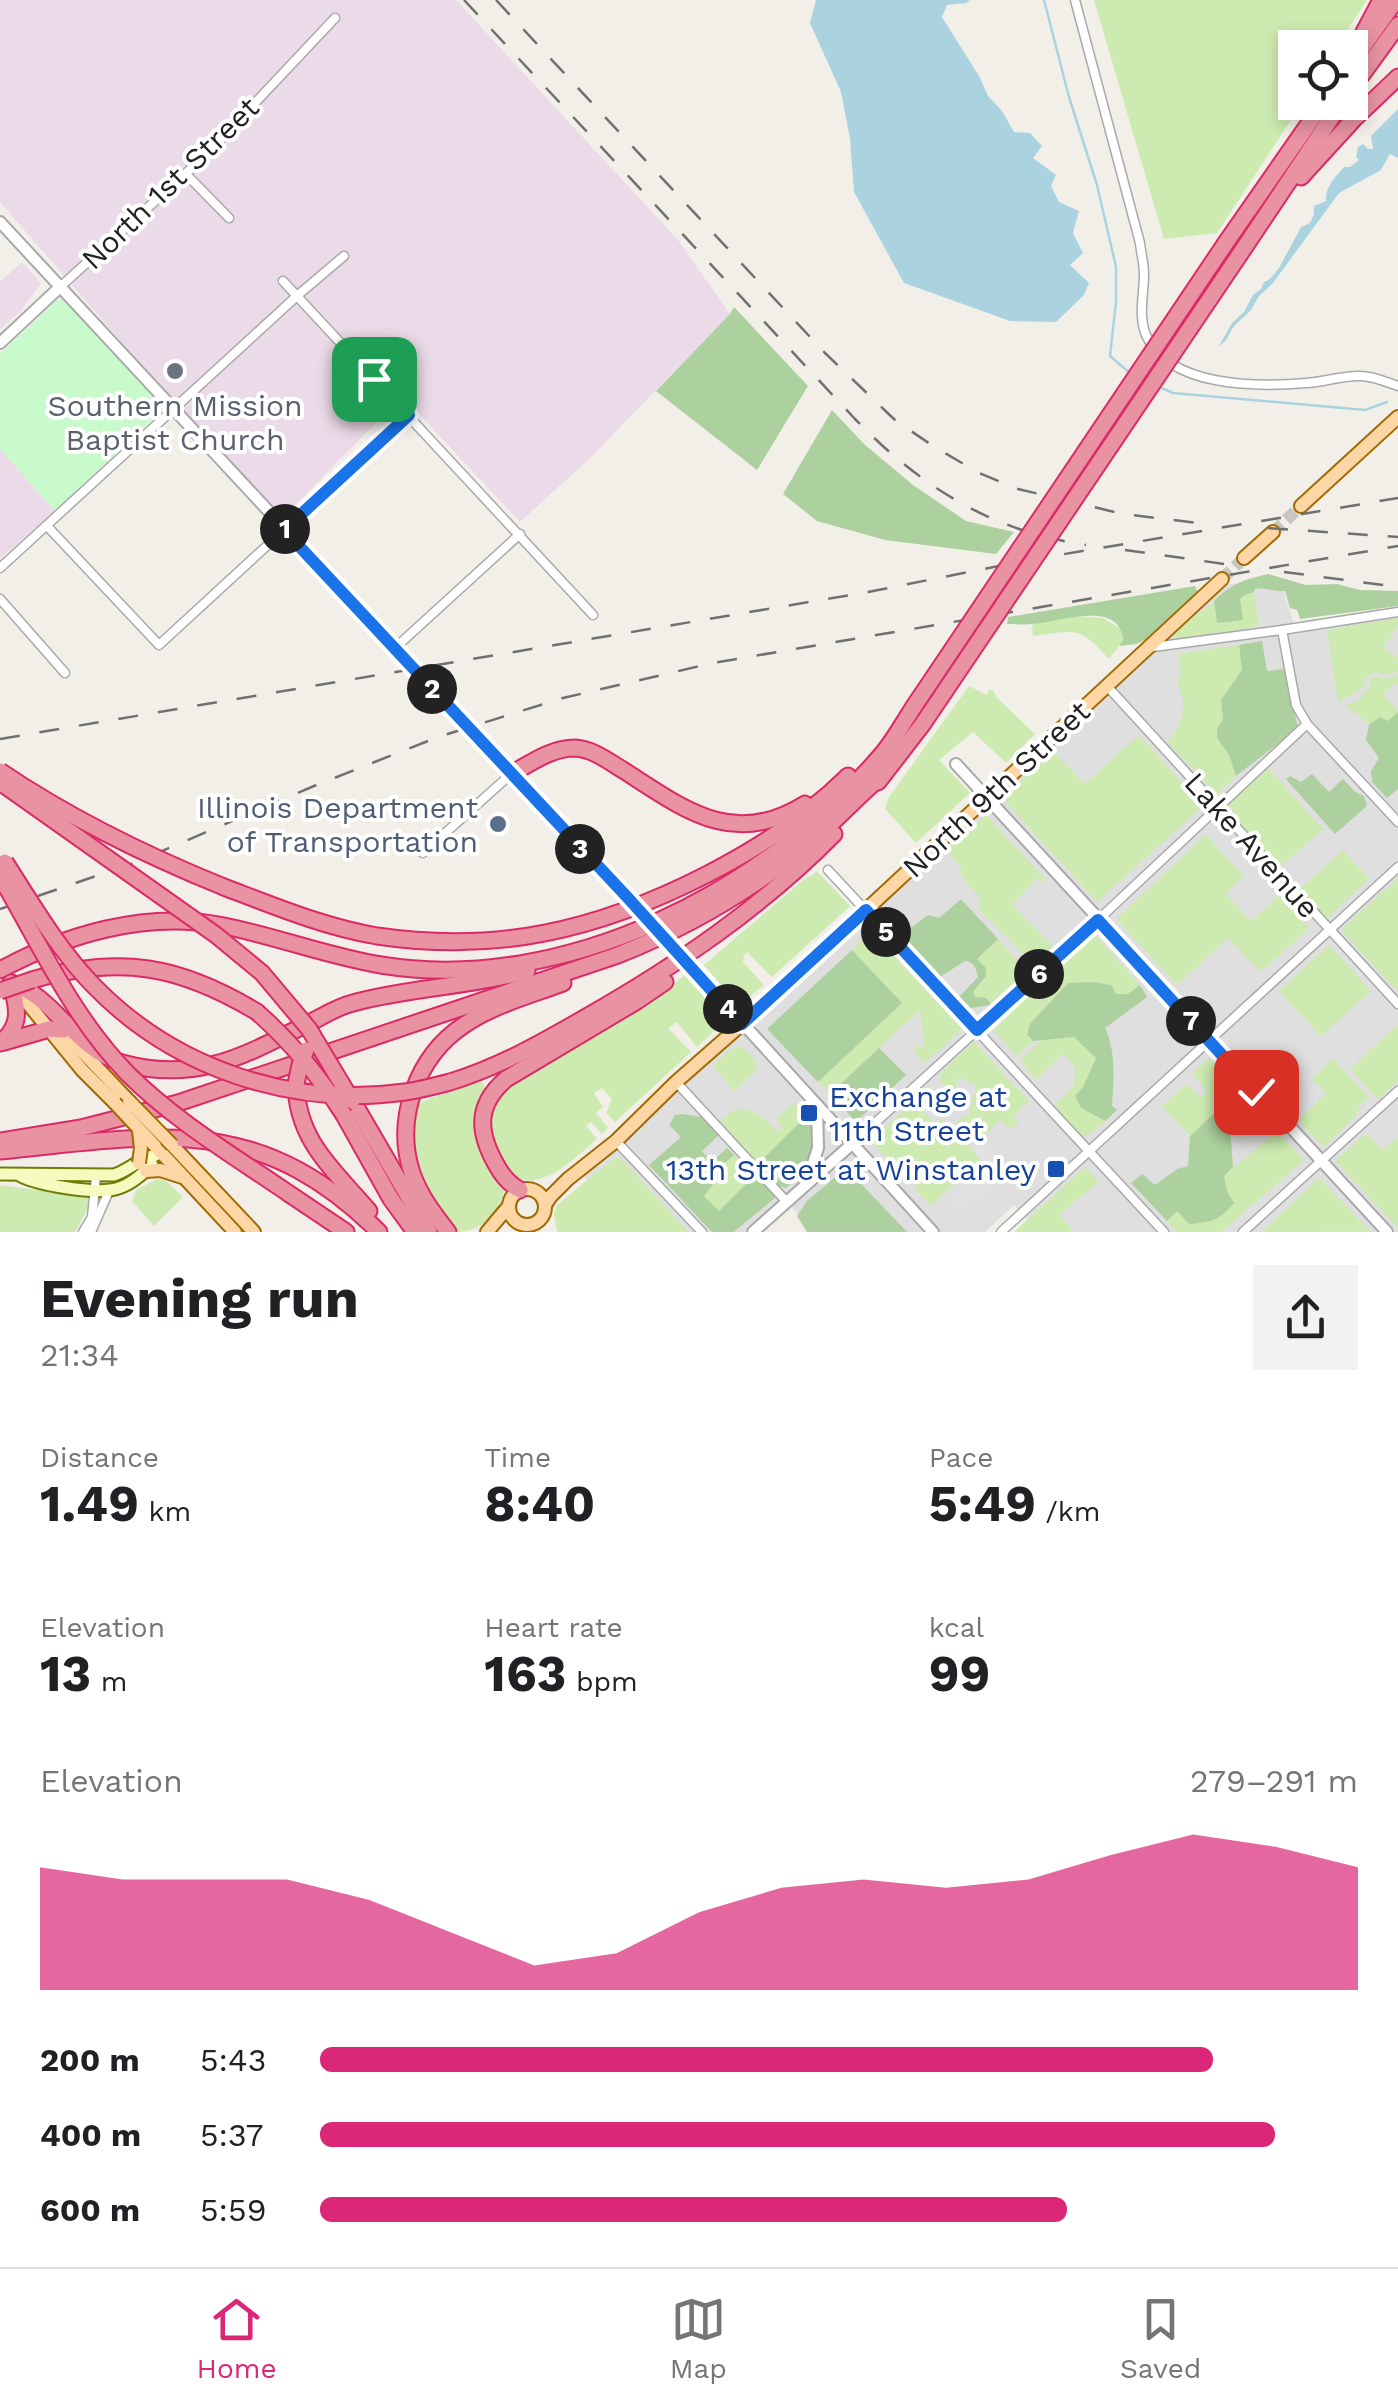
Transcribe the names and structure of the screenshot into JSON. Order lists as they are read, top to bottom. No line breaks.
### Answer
{"streets":{"main road":["North 9th Street"],"street":["North 1st Street","Lake Avenue"]},"crossings":[["North 9th Street","Lake Avenue"]],"places":{"other":["Southern Mission Baptist Church","Illinois Department of Transportation"],"transit":["Exchange at 11th Street","13th Street at Winstanley"]},"page":{"pins":["1","2","3","5","6","4","7"],"heading":["Evening run","21:34"],"stats":[["Distance","1.49 km"],["Time","8:40"],["Pace","5:49 /km"],["Elevation","13 m"],["Heart rate","163 bpm"],["kcal","99"]],"chart":["Elevation","279–291 m"],"list":[{"name":"200 m","note":"5:43"},{"name":"400 m","note":"5:37"},{"name":"600 m","note":"5:59"}],"tabs":["Home","Map","Saved"]}}
